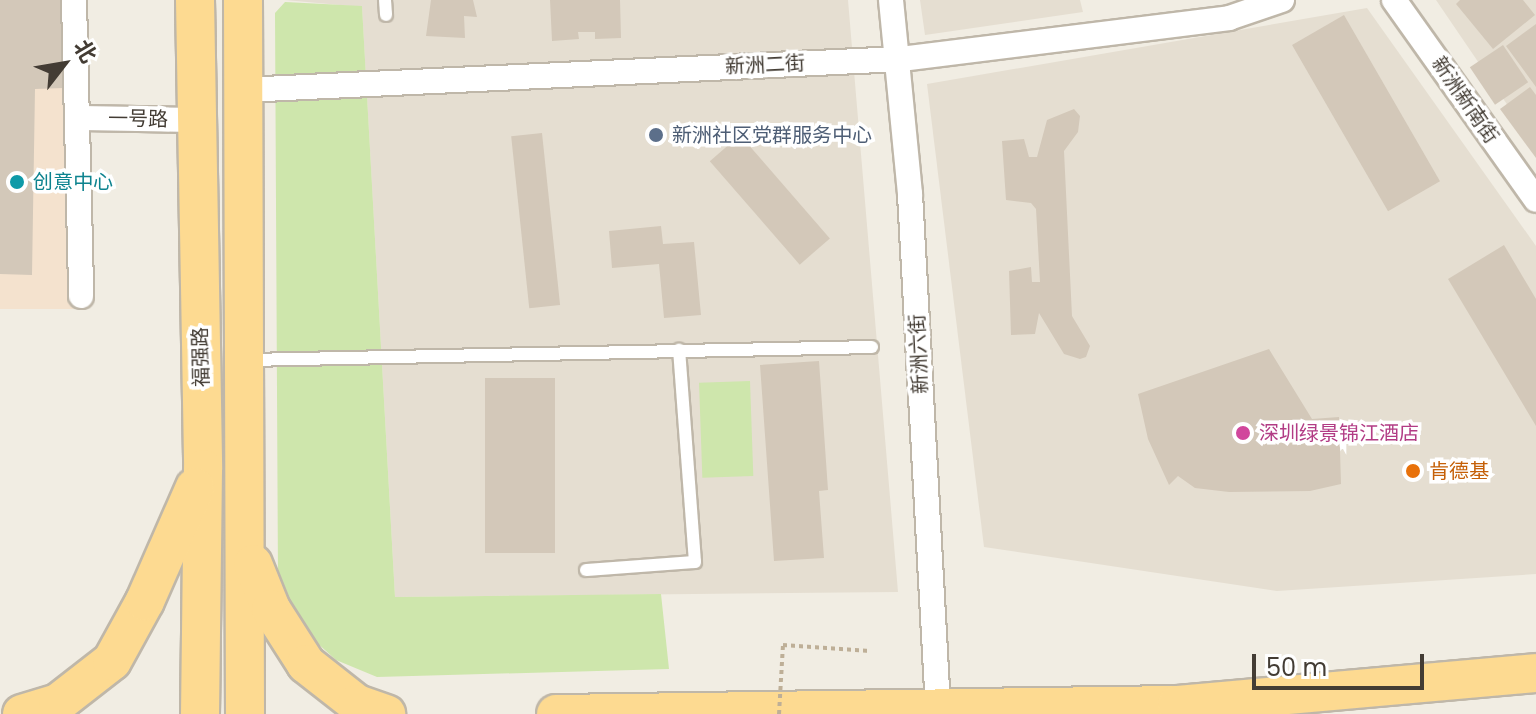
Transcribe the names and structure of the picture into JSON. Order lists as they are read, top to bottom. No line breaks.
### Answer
{"streets":{"main road":["福强路"],"street":["新洲二街","新洲新南街","一号路","新洲六街"]},"crossings":[["新洲二街","新洲六街"],["一号路","福强路"]],"places":["新洲社区党群服务中心","创意中心","深圳绿景锦江酒店","肯德基"],"scale_bar":"50 m","north":"top right"}
